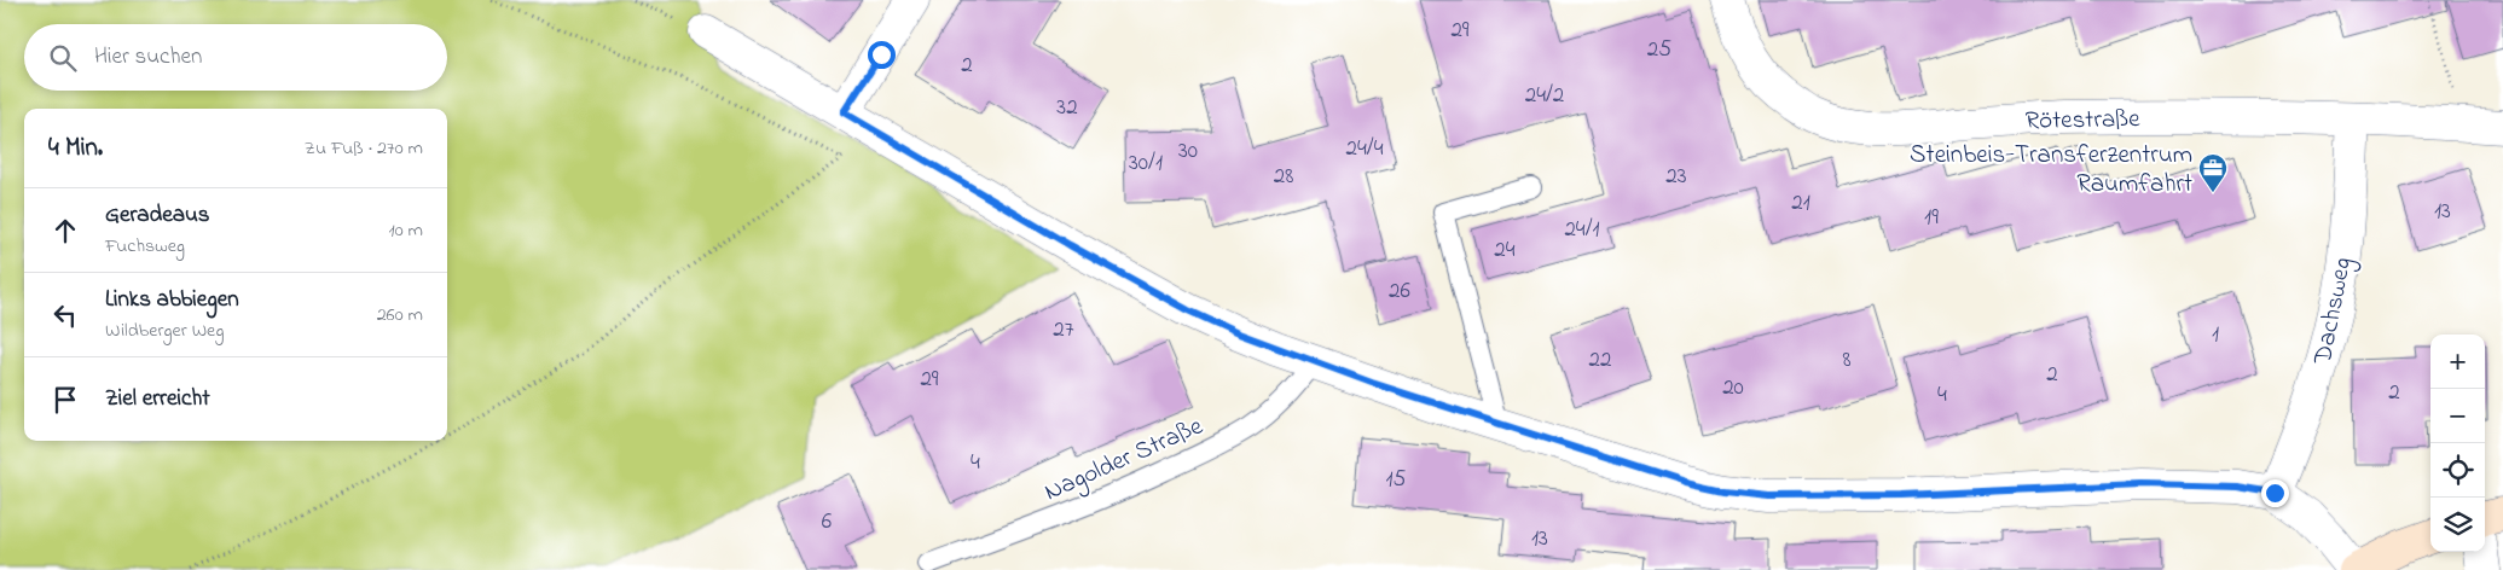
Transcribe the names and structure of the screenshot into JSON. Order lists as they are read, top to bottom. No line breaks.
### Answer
{"streets":{"street":["Rötestraße","Dachsweg"],"lane":["Nagolder Straße"]},"crossings":[["Rötestraße","Dachsweg"]],"places":{"office":["Steinbeis-Transferzentrum Raumfahrt"]},"house_numbers":["29","25","2","24/2","32","24/4","30","30/1","28","23","21","13","19","24/1","24","26","27","1","22","8","2","29","20","2","4","4","15","6","13"],"page":{"search":"Hier suchen","heading":["4 Min.","Zu Fuß · 270 m"],"list":[["Geradeaus","Fuchsweg","10 m"],["Links abbiegen","Wildberger Weg","260 m"],"Ziel erreicht"],"map_buttons":["+","−"]}}
